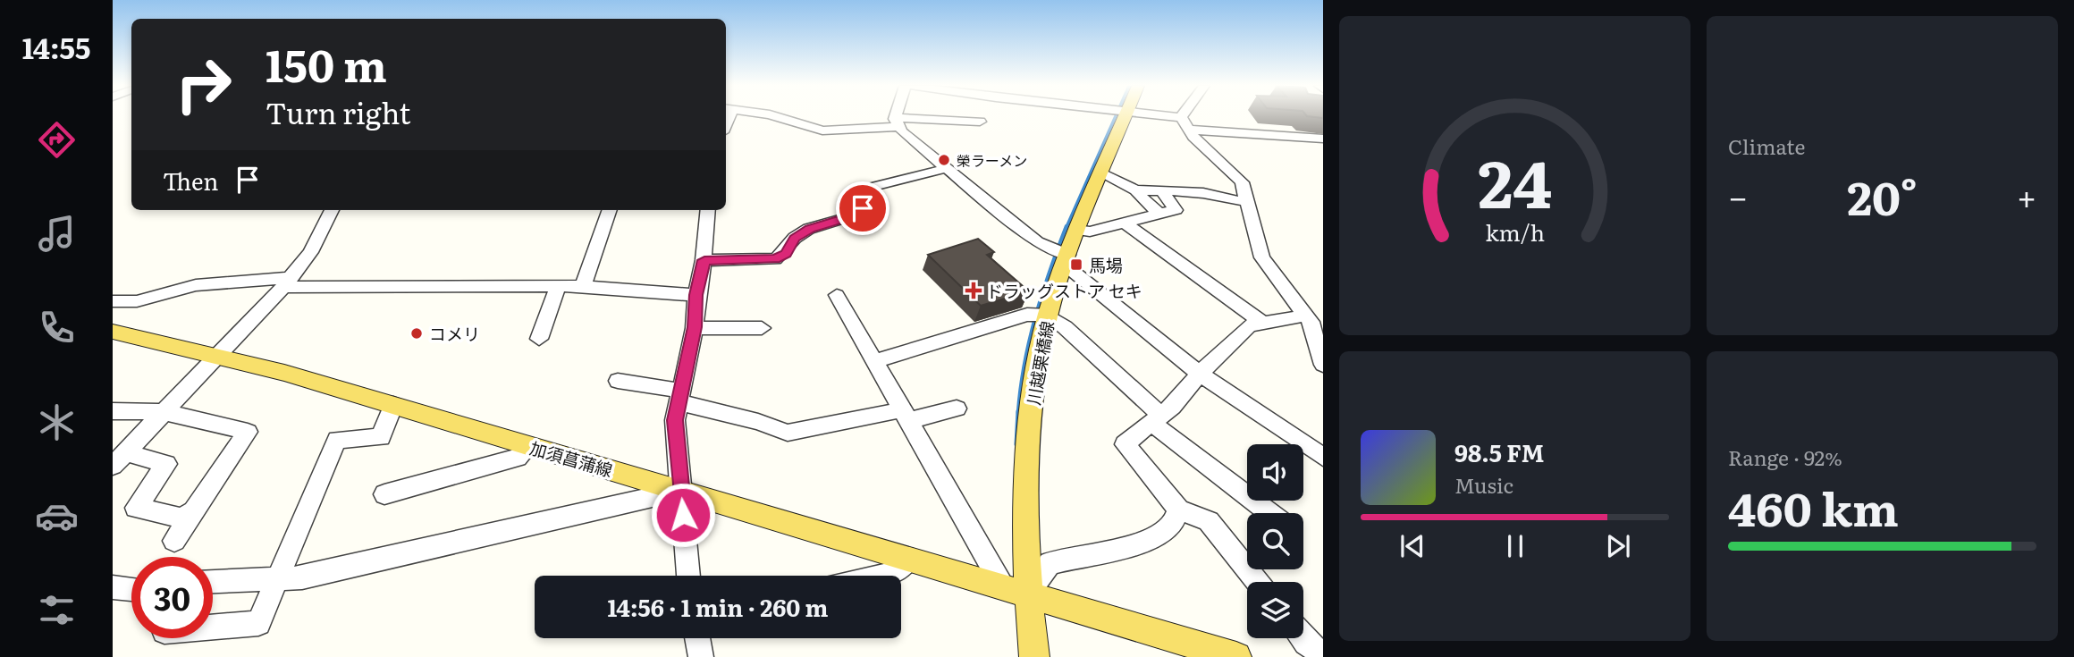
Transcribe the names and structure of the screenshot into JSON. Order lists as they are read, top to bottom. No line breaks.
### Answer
{"streets":{"main road":["川越栗橋線","加須菖蒲線"]},"crossings":[["川越栗橋線","加須菖蒲線"]],"places":{"other":["榮ラーメン","コメリ"],"transit":["馬場"],"health":["ドラッグストア セキ"]},"page":{"tabs":"14:55","tile":["Climate",["Range · 92%","460 km"]],"turn":["150 m","Turn right"],"then":"Then","heat":["−","20°","+"],"song":["98.5 FM","Music"],"limit":"30","trip":"14:56 · 1 min · 260 m","gauge":["24","km/h"]}}
